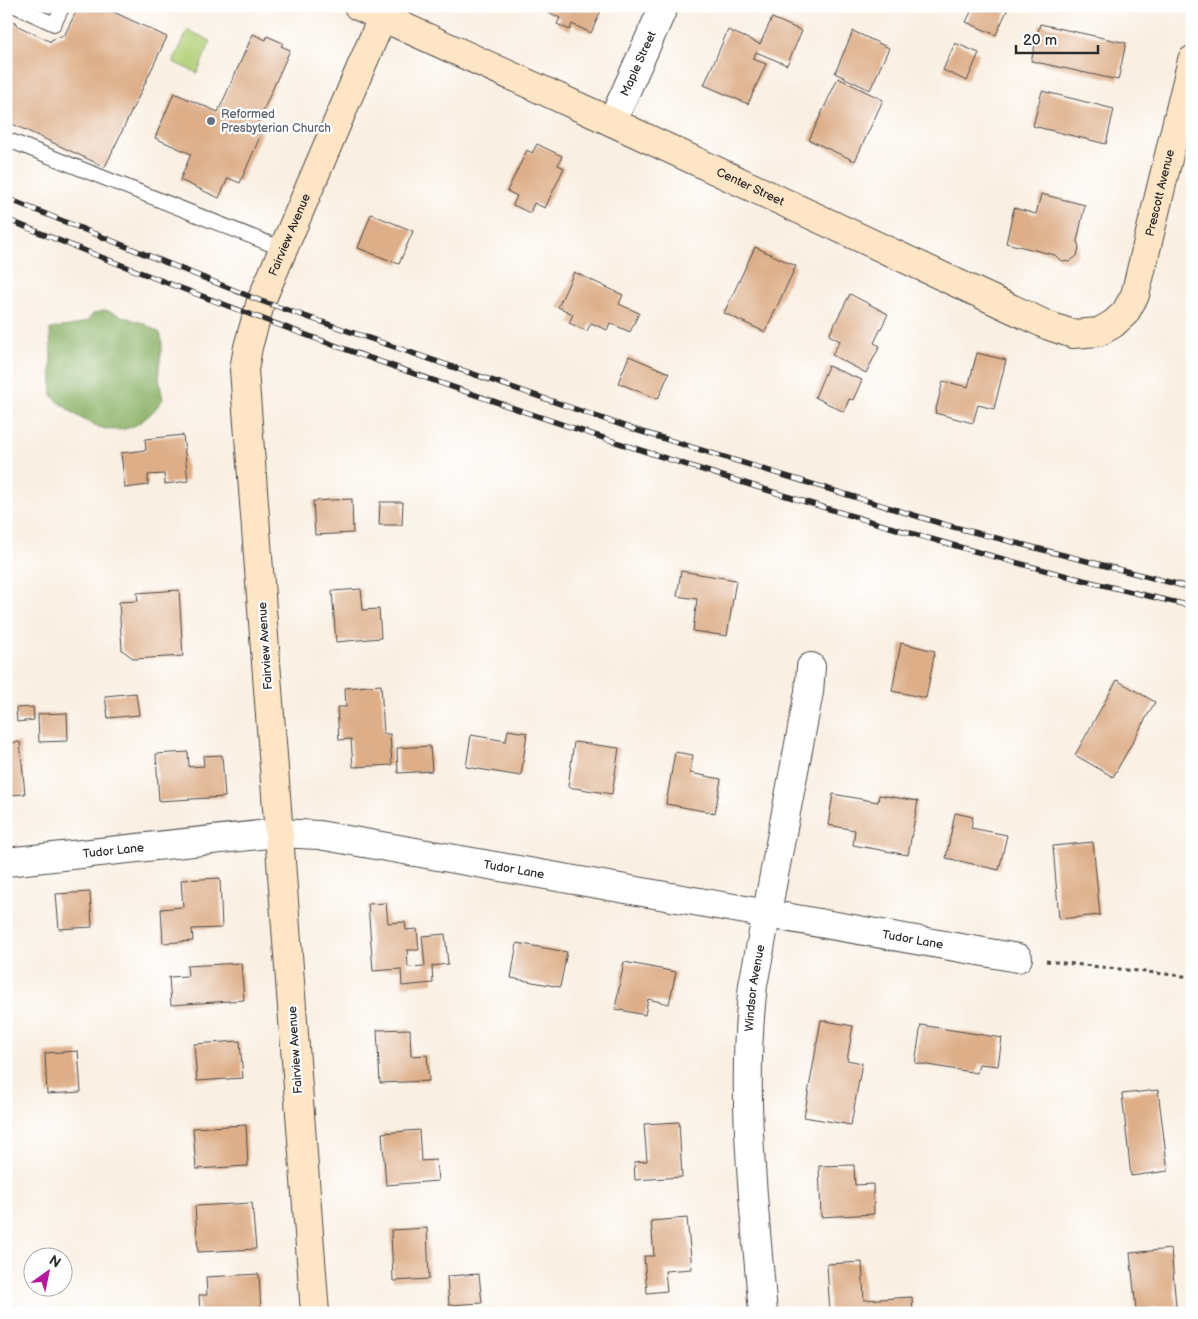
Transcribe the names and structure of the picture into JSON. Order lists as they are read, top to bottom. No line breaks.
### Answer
{"streets":{"main road":["Center Street","Prescott Avenue","Fairview Avenue"],"street":["Maple Street","Tudor Lane","Windsor Avenue"]},"crossings":[["Maple Street","Center Street"],["Center Street","Prescott Avenue"],["Center Street","Fairview Avenue"],["Fairview Avenue","Tudor Lane"],["Tudor Lane","Windsor Avenue"]],"places":["Reformed Presbyterian Church"],"scale_bar":"20 m","north":"top right"}
